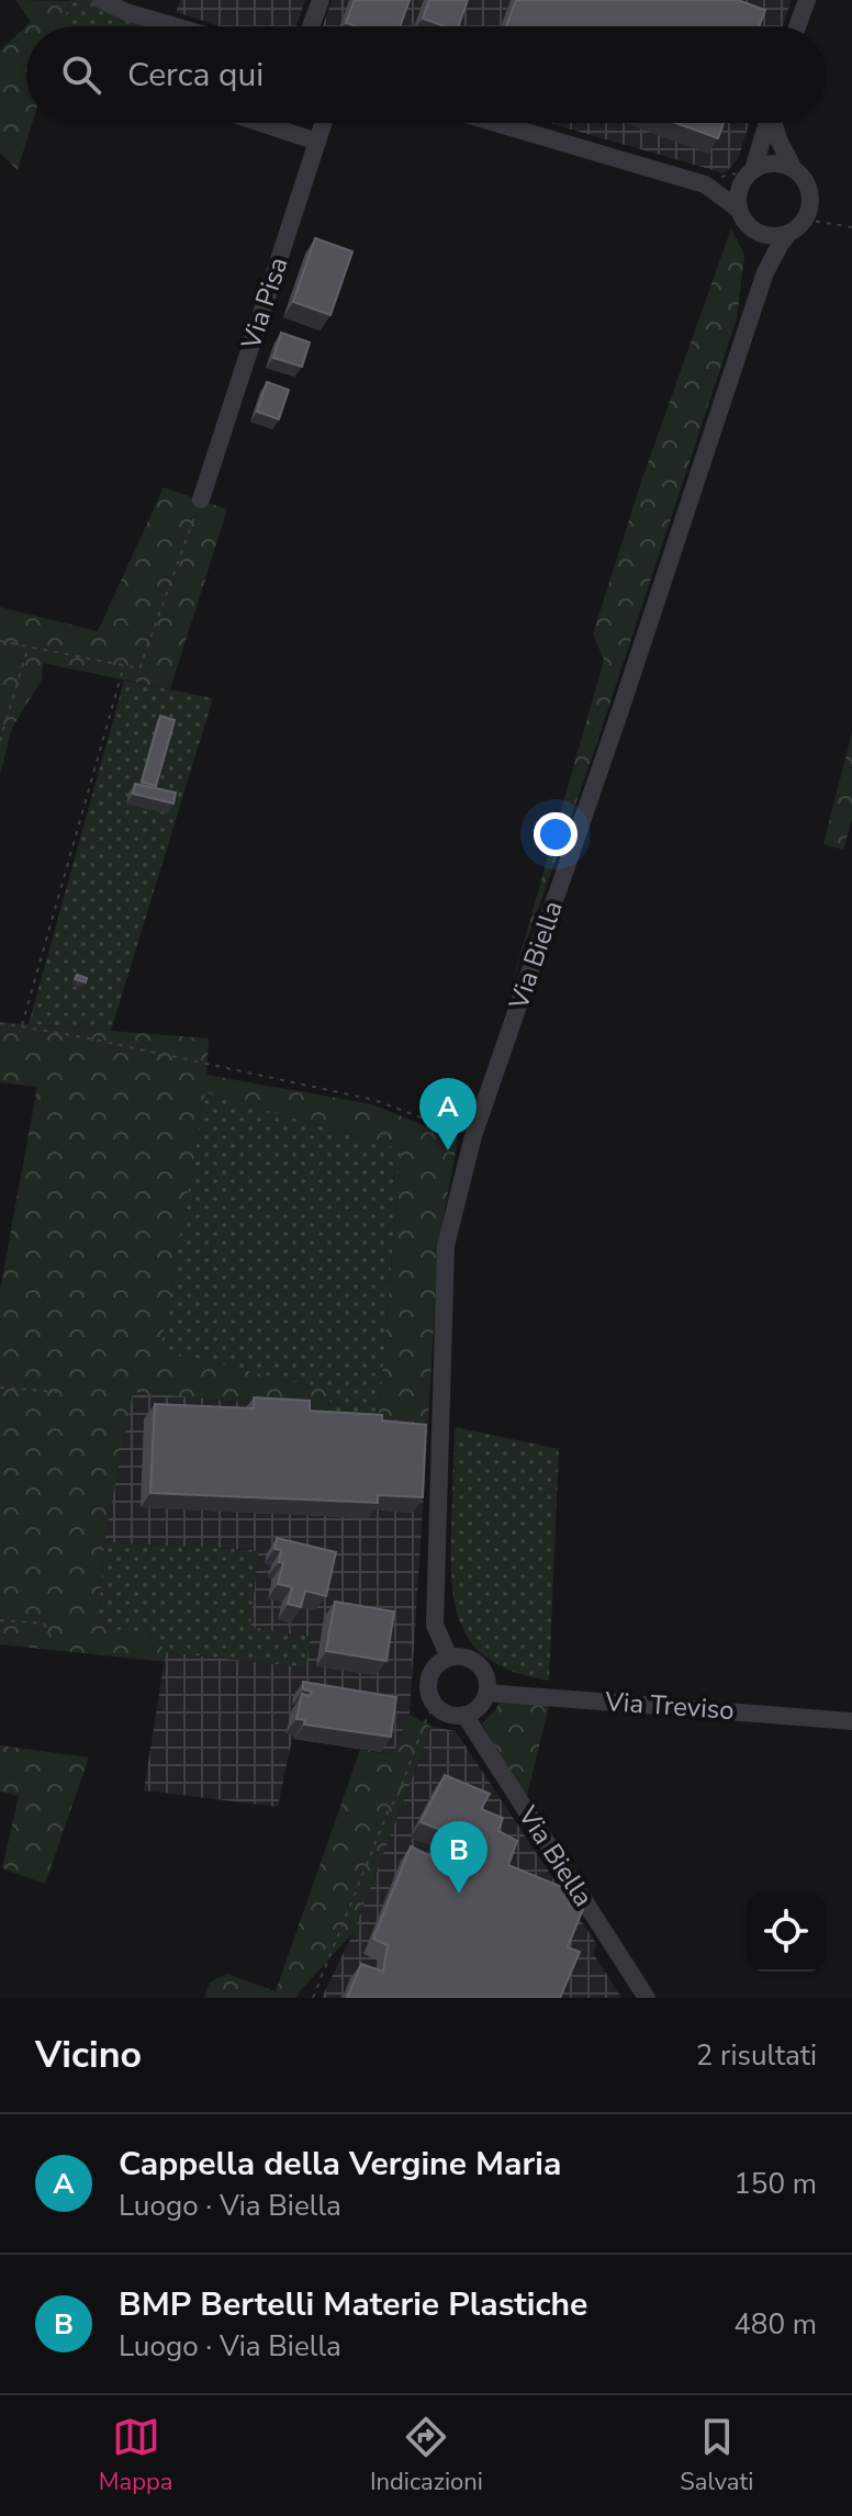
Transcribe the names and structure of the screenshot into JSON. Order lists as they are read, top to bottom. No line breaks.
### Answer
{"streets":{"street":["Via Pisa","Via Biella","Via Treviso"]},"crossings":[["Via Biella","Via Treviso"]],"page":{"search":"Cerca qui","pins":["A","B"],"heading":["Vicino","2 risultati"],"list":[{"mark":"A","name":"Cappella della Vergine Maria","note":"Luogo · Via Biella","value":"150 m"},{"mark":"B","name":"BMP Bertelli Materie Plastiche","note":"Luogo · Via Biella","value":"480 m"}],"nav":["Mappa","Indicazioni","Salvati"]}}
